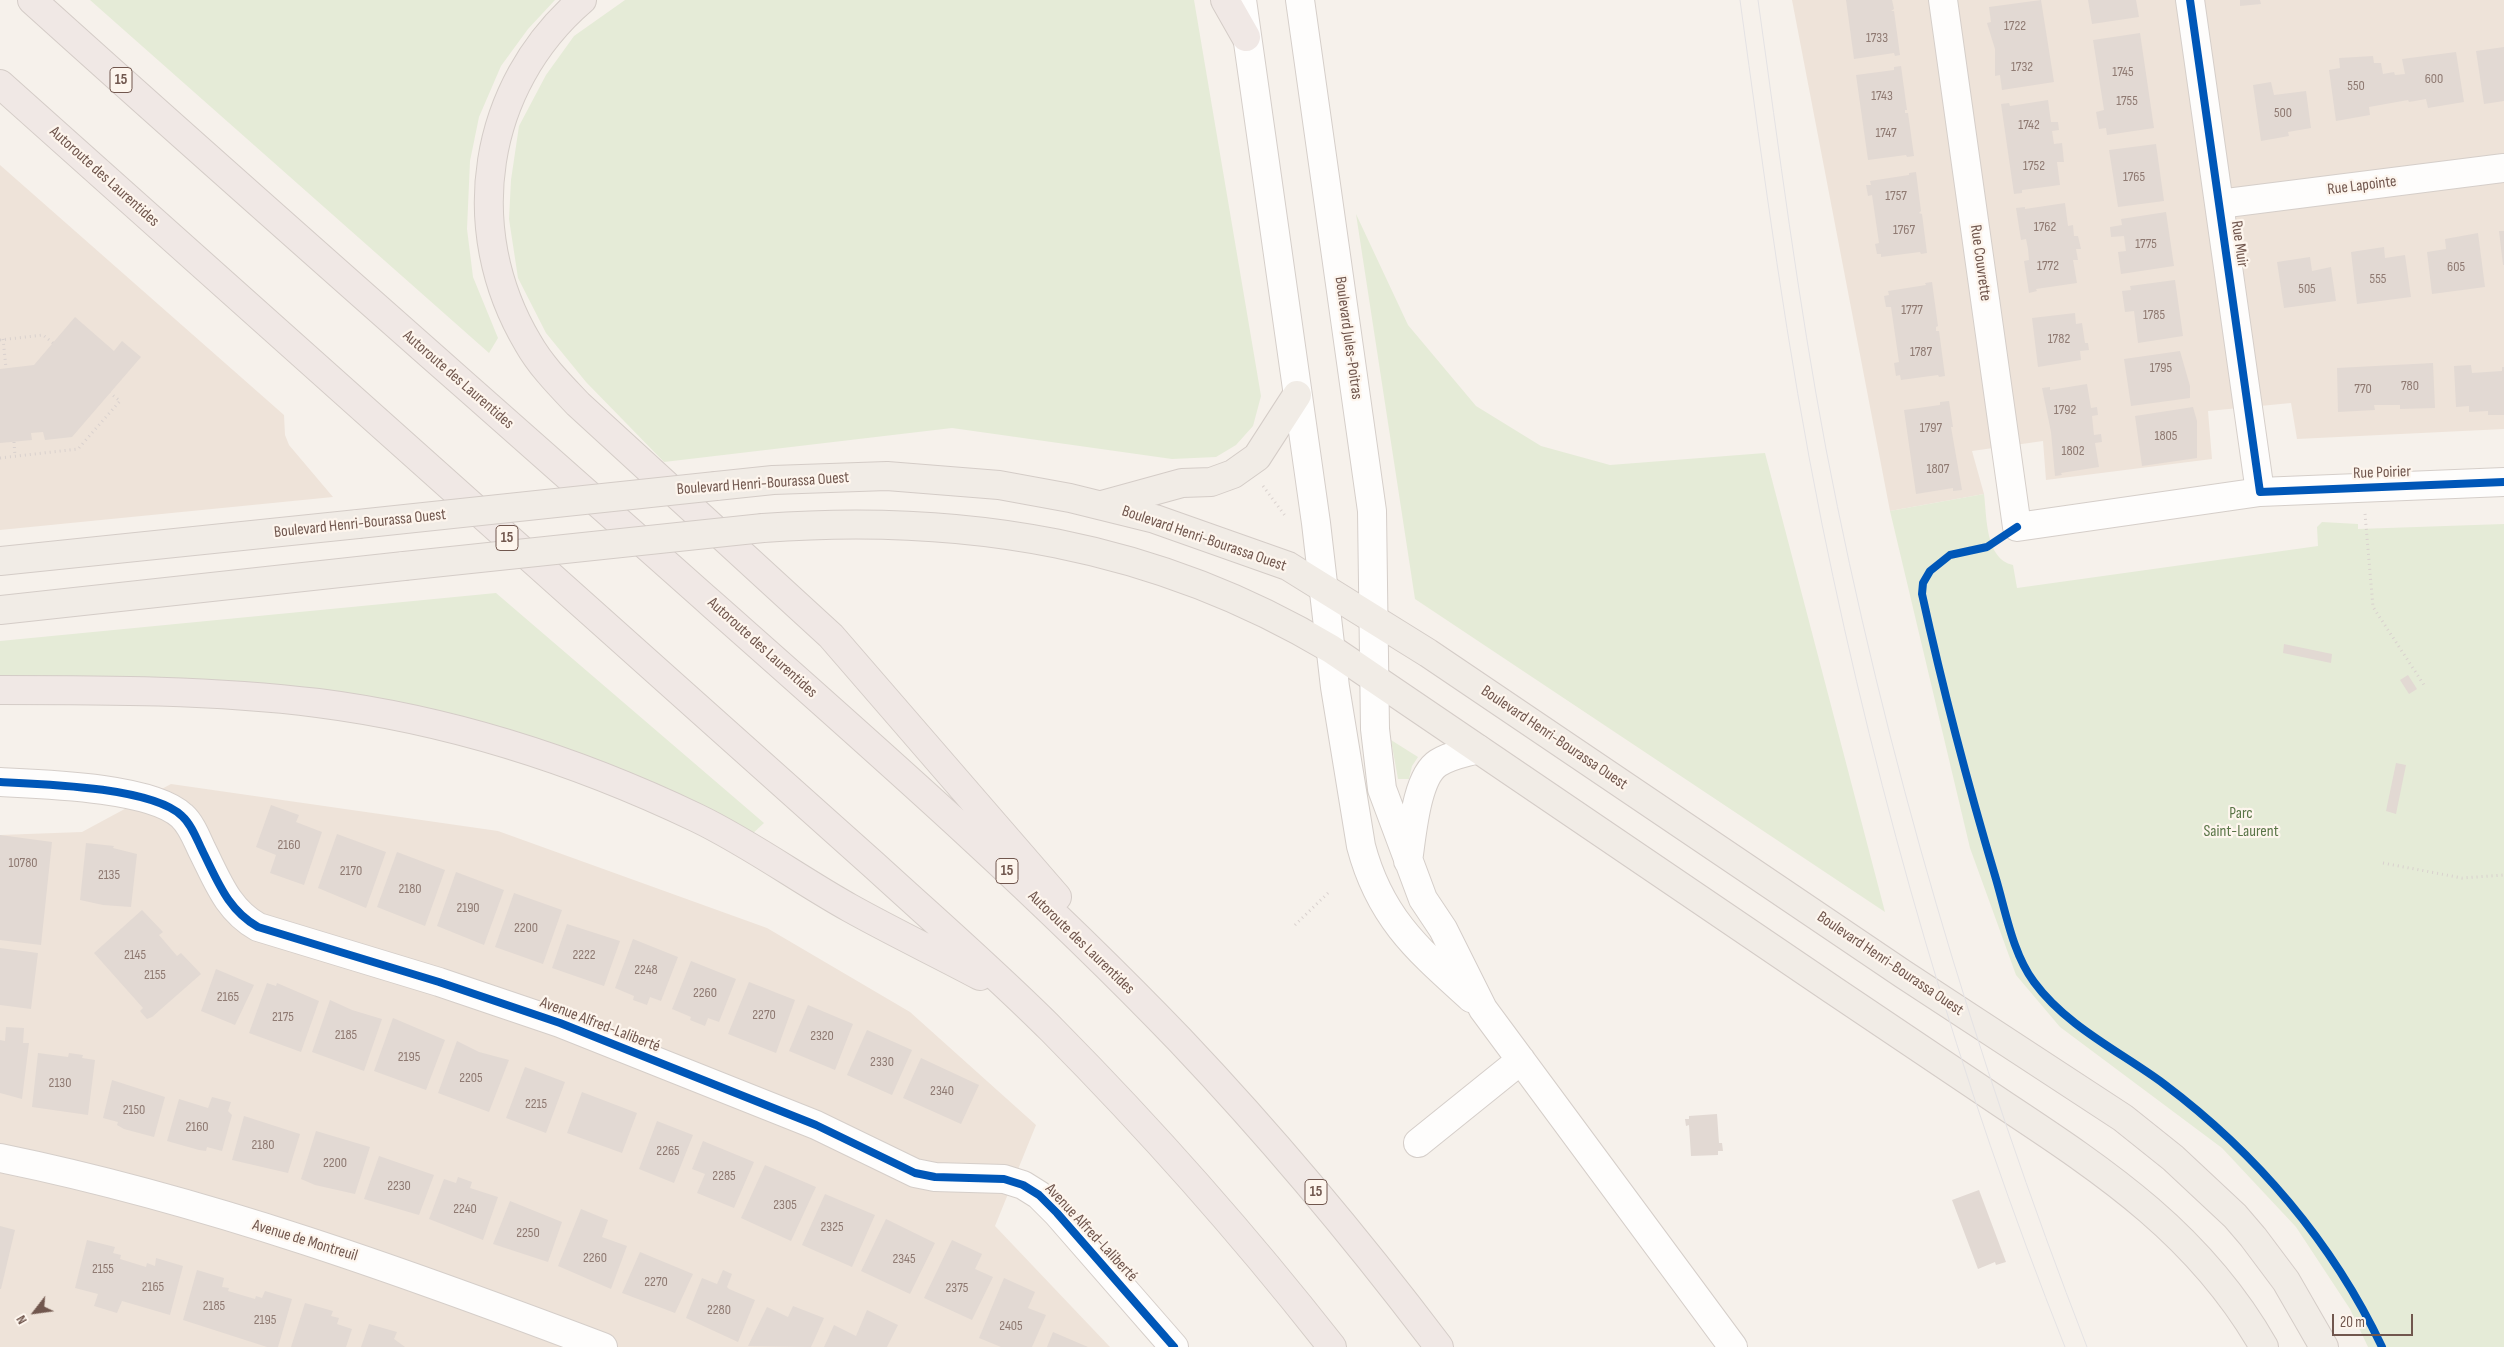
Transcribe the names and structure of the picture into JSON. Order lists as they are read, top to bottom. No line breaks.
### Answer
{"streets":{"highway":["15","Autoroute des Laurentides"],"main road":["Boulevard Henri-Bourassa Ouest"],"street":["Rue Lapointe","Rue Muir","Rue Couvrette","Boulevard Jules-Poitras","Rue Poirier","Avenue Alfred-Laliberté","Avenue de Montreuil"]},"crossings":[["Rue Lapointe","Rue Muir"],["Rue Muir","Rue Poirier"],["Rue Couvrette","Rue Poirier"],["Boulevard Jules-Poitras","Boulevard Henri-Bourassa Ouest"]],"parks":["Parc Saint-Laurent"],"house_numbers":["1722","1733","1732","1745","600","550","1743","1755","500","1742","1747","1752","1765","1757","1762","1767","1775","1772","605","555","505","1777","1785","1782","1787","1795","780","770","1792","1797","1805","1802","1807","2160","10780","2170","2135","2180","2190","2200","2145","2222","2248","2155","2260","2165","2270","2175","2185","2320","2195","2330","2205","2130","2340","2215","2150","2160","2180","2265","2200","2285","2230","2305","2240","2325","2250","2260","2345","2155","2270","2165","2375","2185","2280","2195","2405"],"scale_bar":"20 m","north":"bottom left"}
